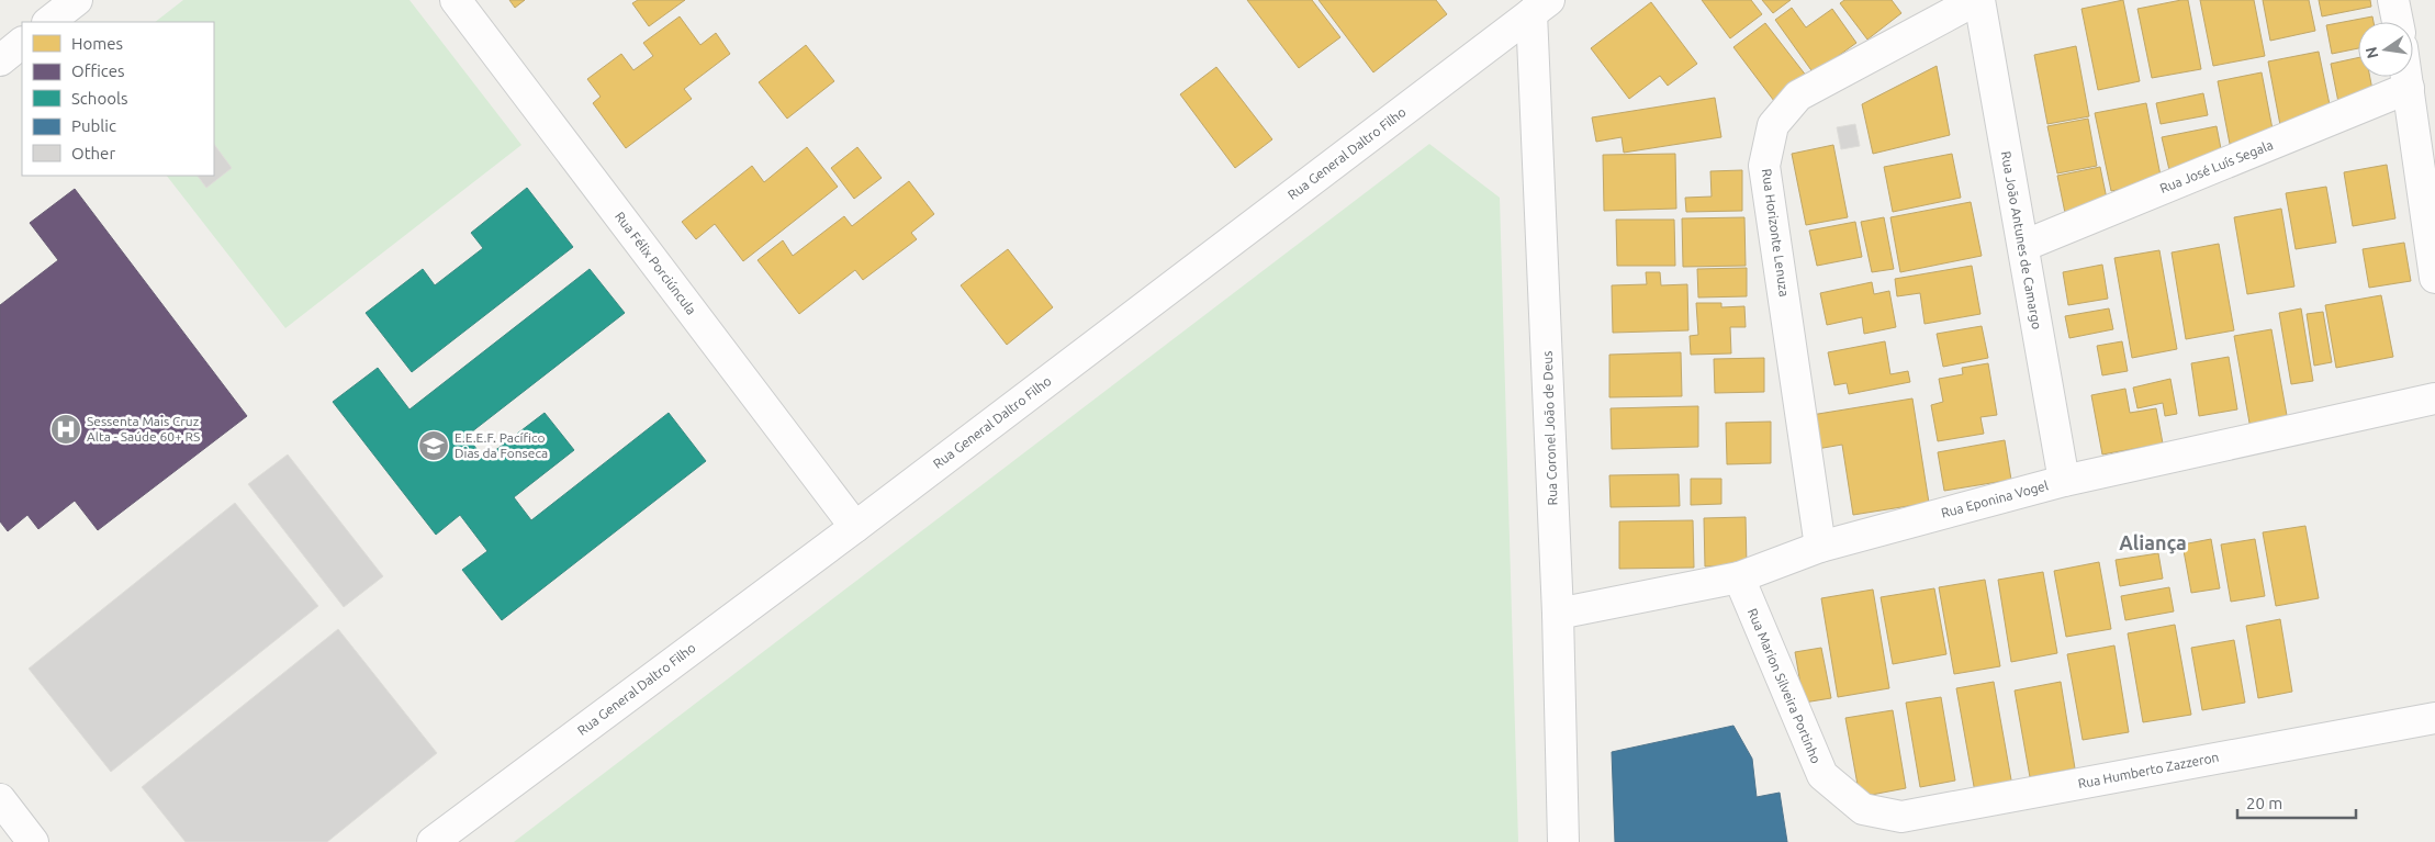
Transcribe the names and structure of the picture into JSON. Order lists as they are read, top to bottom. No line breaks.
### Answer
{"streets":{"street":["Rua General Daltro Filho","Rua José Luís Segala","Rua Horizonte Lenuza","Rua João Antunes de Camargo","Rua Félix Porciúncula","Rua Coronel João de Deus","Rua Eponina Vogel","Rua Marion Silveira Portinho","Rua Humberto Zazzeron"]},"crossings":[["Rua General Daltro Filho","Rua Félix Porciúncula"],["Rua General Daltro Filho","Rua Coronel João de Deus"],["Rua José Luís Segala","Rua João Antunes de Camargo"],["Rua Horizonte Lenuza","Rua João Antunes de Camargo"],["Rua Horizonte Lenuza","Rua Eponina Vogel"],["Rua João Antunes de Camargo","Rua Eponina Vogel"],["Rua Coronel João de Deus","Rua Eponina Vogel"],["Rua Eponina Vogel","Rua Marion Silveira Portinho"],["Rua Marion Silveira Portinho","Rua Humberto Zazzeron"]],"districts":["Aliança"],"places":{"hospital":["Sessenta Mais Cruz Alta - Saúde 60+ RS"],"school or university":["E.E.E.F. Pacífico Dias da Fonseca"]},"legend":["Homes","Offices","Schools","Public","Other"],"scale_bar":"20 m","north":"left"}
